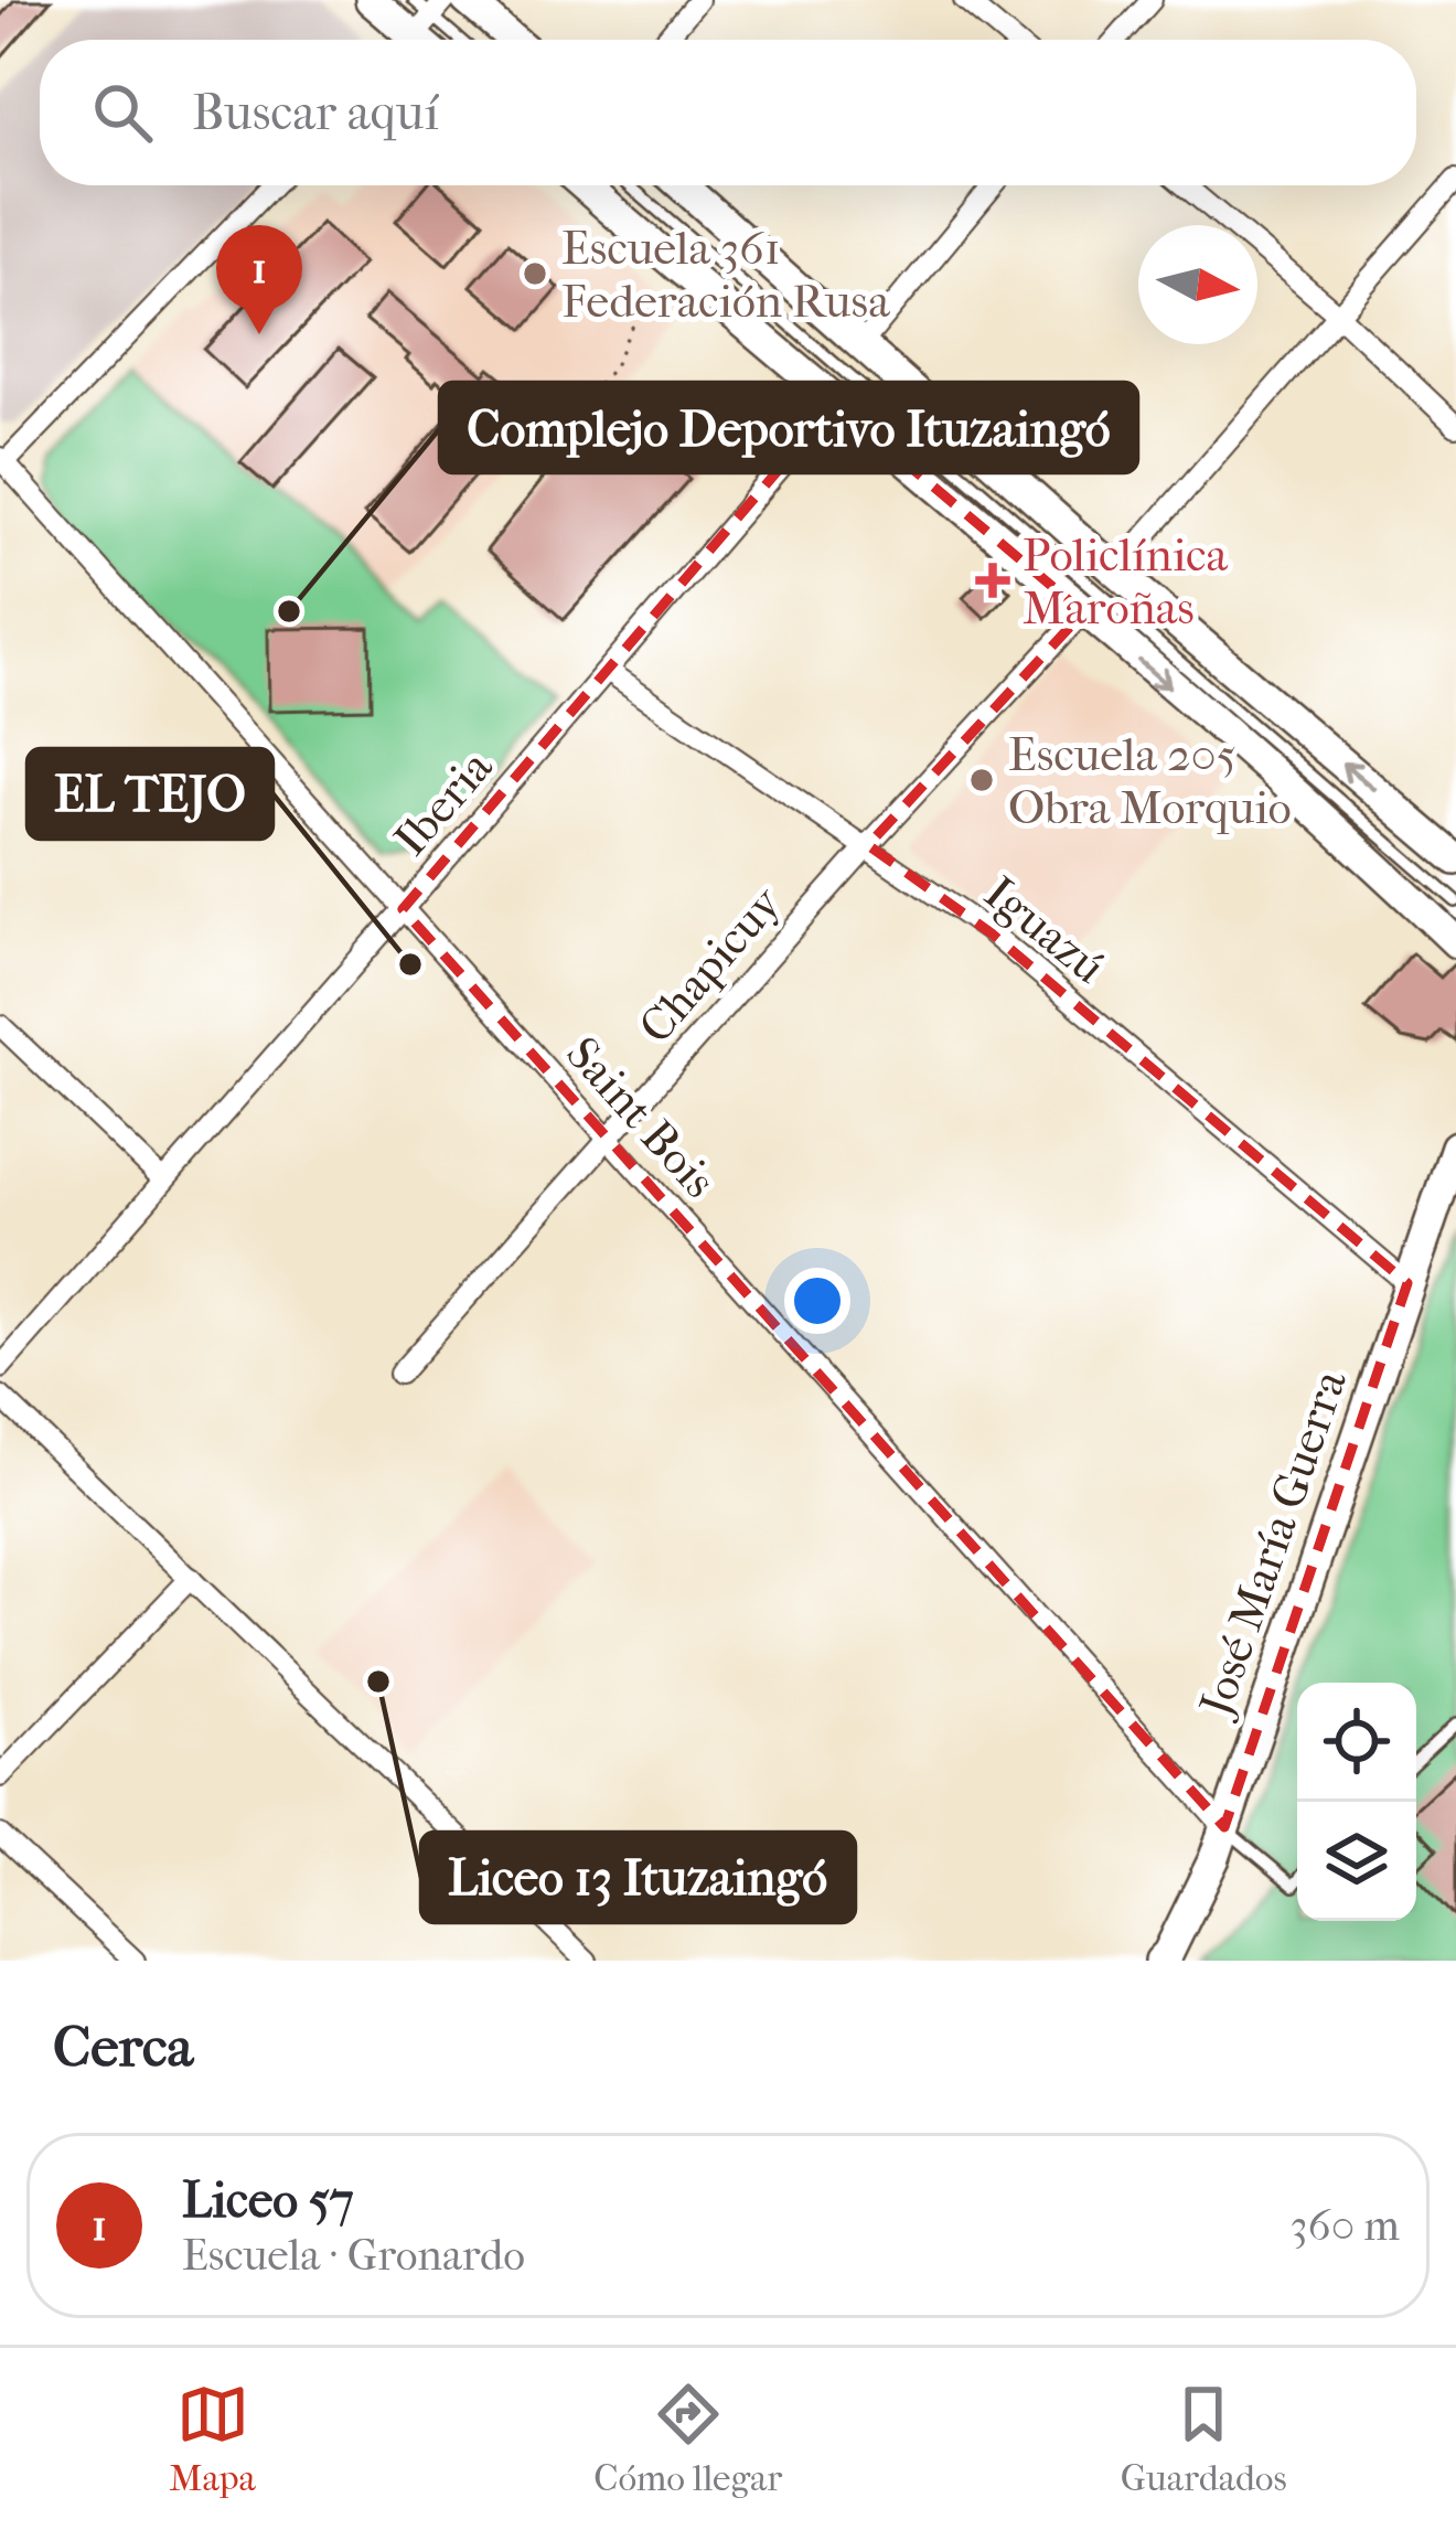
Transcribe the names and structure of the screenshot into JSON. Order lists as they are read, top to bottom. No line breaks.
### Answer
{"streets":{"main road":["José María Guerra"],"street":["Iberia","Iguazú","Chapicuy","Saint Bois"]},"crossings":[["Iberia","Iguazú"],["Iberia","Saint Bois"],["Iguazú","Chapicuy"],["Iguazú","José María Guerra"],["Chapicuy","Saint Bois"],["Saint Bois","José María Guerra"]],"places":{"other":["Escuela 361 Federación Rusa","Complejo Deportivo Ituzaingó","Escuela 205 Obra Morquio","EL TEJO","Liceo 13 Ituzaingó"],"health":["Policlínica Maroñas"]},"north":"right","page":{"search":"Buscar aquí","pins":"1","heading":"Cerca","list":[{"mark":"1","name":"Liceo 57","note":"Escuela · Gronardo","value":"360 m"}],"nav":["Mapa","Cómo llegar","Guardados"]}}
